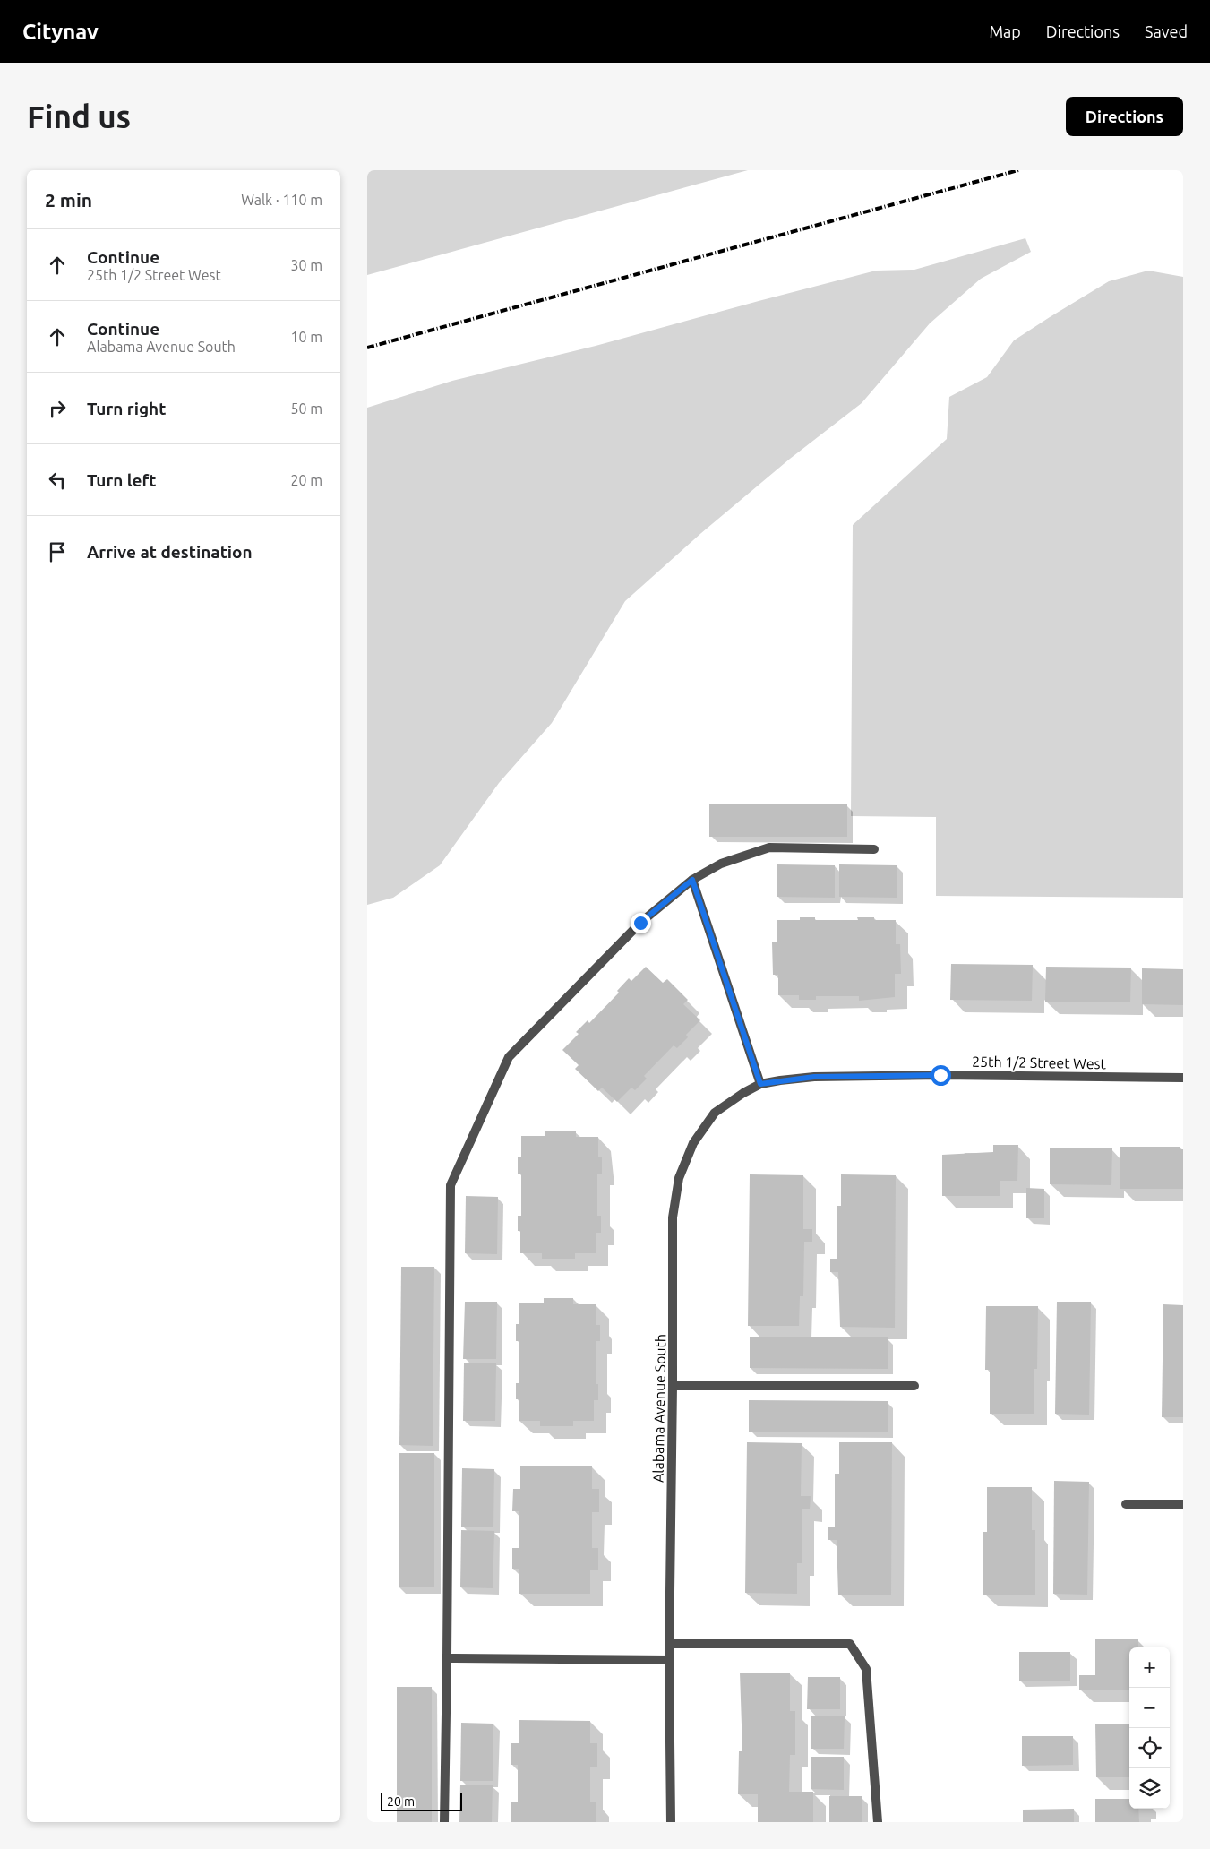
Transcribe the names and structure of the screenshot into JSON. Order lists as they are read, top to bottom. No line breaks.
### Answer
{"streets":{"street":["25th 1/2 Street West","Alabama Avenue South"]},"crossings":[["25th 1/2 Street West","Alabama Avenue South"]],"scale_bar":"20 m","page":{"header":"Citynav","nav":["Map","Directions","Saved"],"buttons":"Directions","title":"Find us","heading":["2 min","Walk · 110 m"],"list":[["Continue","25th 1/2 Street West","30 m"],["Continue","Alabama Avenue South","10 m"],["Turn right","50 m"],["Turn left","20 m"],"Arrive at destination"],"map_buttons":["+","−"],"scale":"20 m"}}
